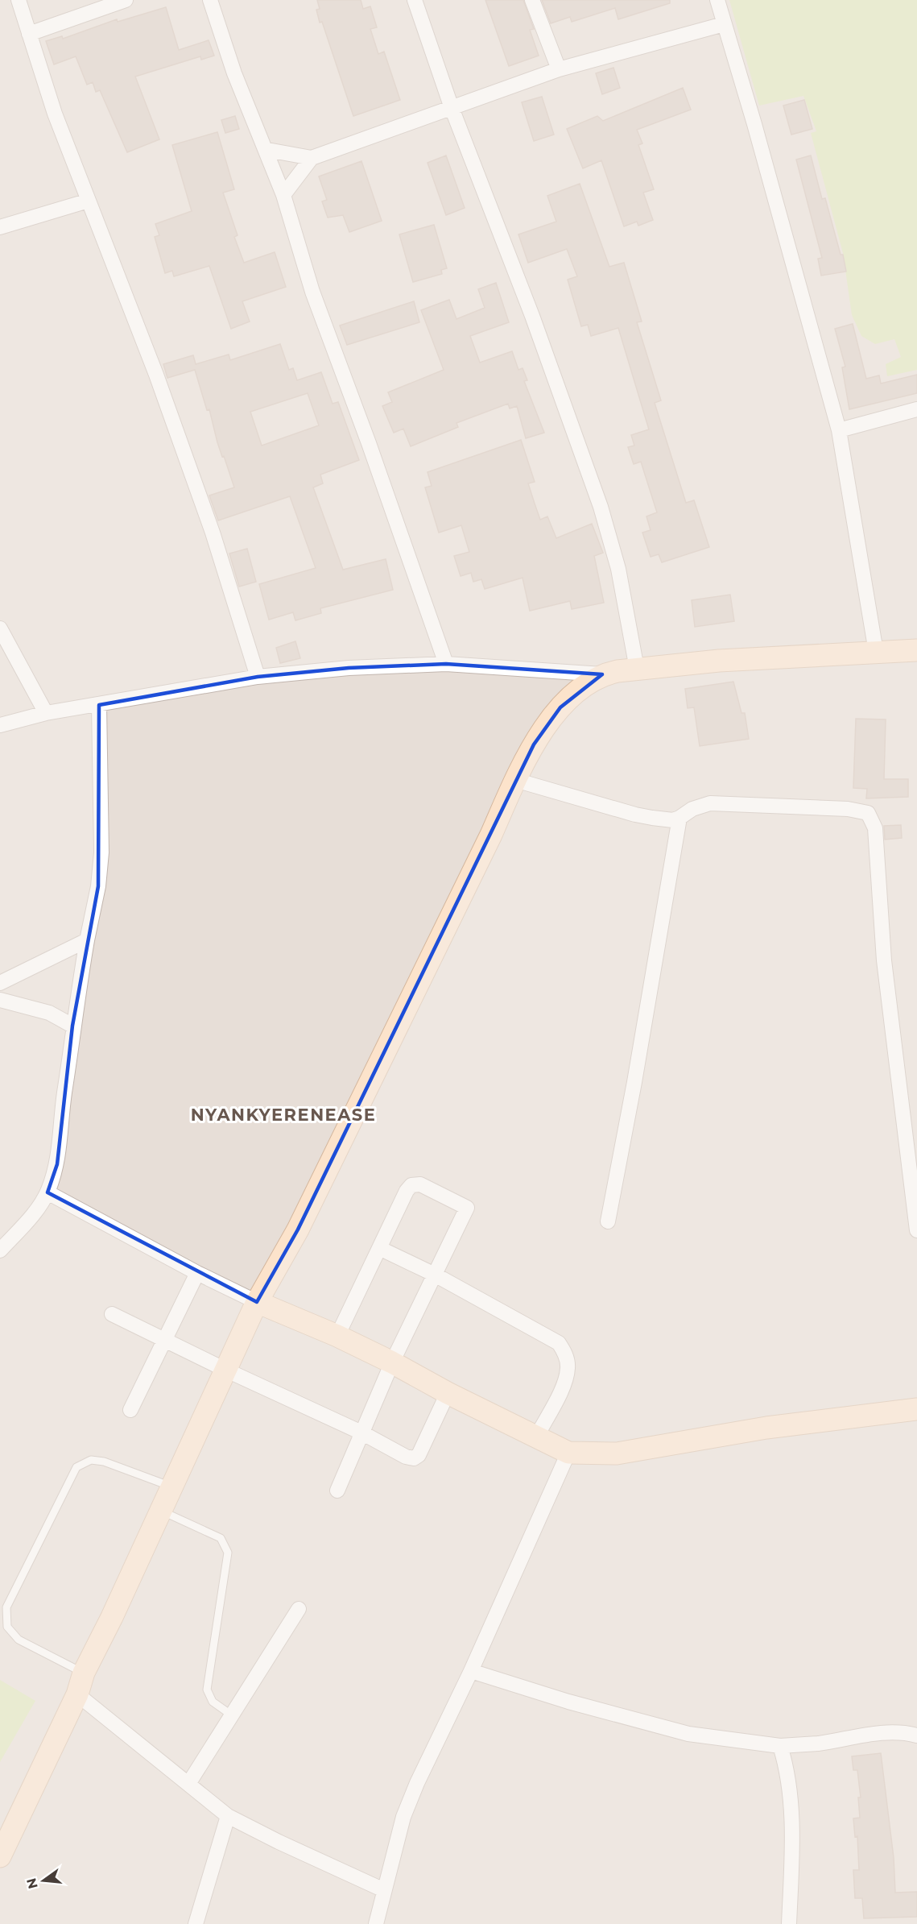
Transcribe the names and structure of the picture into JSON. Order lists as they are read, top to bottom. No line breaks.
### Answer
{"districts":["NYANKYERENEASE"],"north":"left"}
